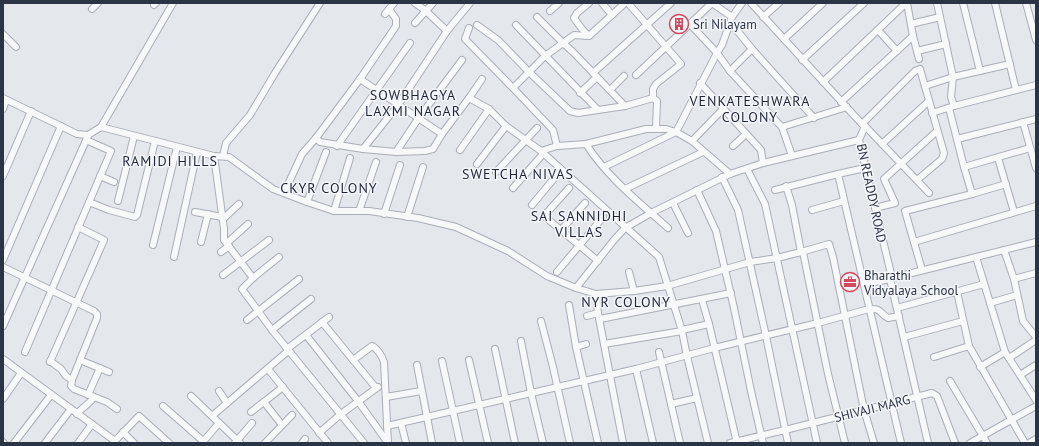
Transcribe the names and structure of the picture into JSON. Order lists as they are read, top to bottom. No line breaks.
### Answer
{"streets":{"street":["BN READDY ROAD","SHIVAJI MARG"]},"crossings":[["BN READDY ROAD","SHIVAJI MARG"]],"districts":["SOWBHAGYA LAXMI NAGAR","VENKATESHWARA COLONY","RAMIDI HILLS","SWETCHA NIVAS","CKYR COLONY","SAI SANNIDHI VILLAS","NYR COLONY"],"places":{"building":["Sri Nilayam"],"office":["Bharathi Vidyalaya School"]}}
